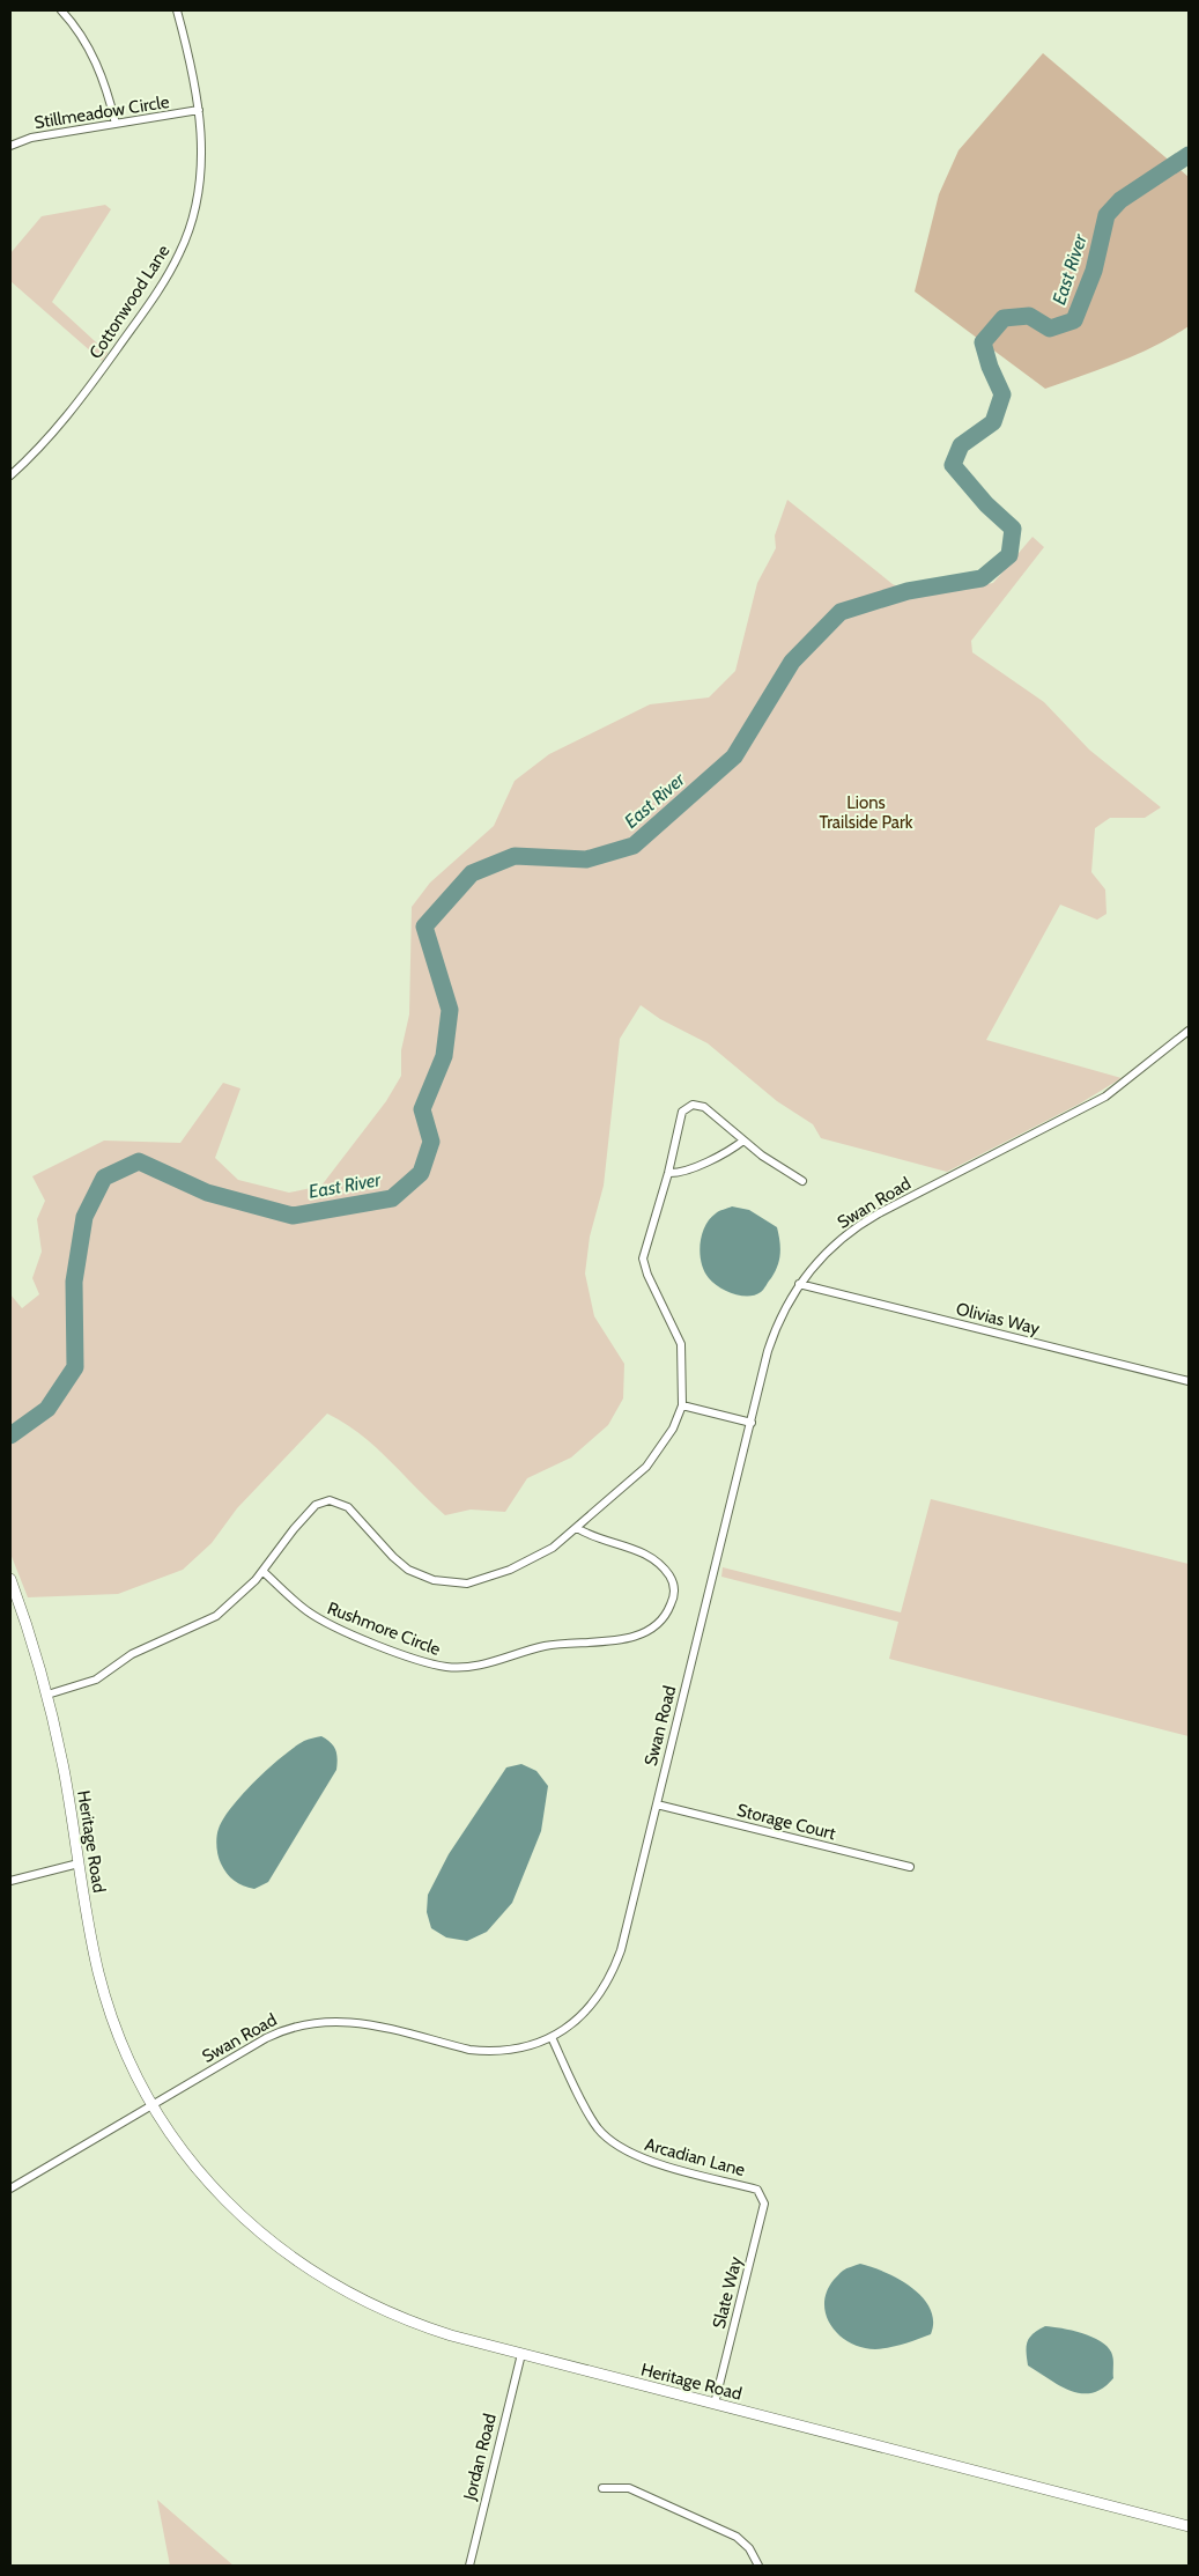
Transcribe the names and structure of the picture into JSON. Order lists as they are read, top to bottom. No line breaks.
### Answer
{"streets":{"main road":["Heritage Road"],"street":["Stillmeadow Circle","Cottonwood Lane","Swan Road","Olivias Way","Rushmore Circle","Storage Court","Arcadian Lane","Slate Way","Jordan Road"]},"crossings":[["Stillmeadow Circle","Cottonwood Lane"],["Swan Road","Olivias Way"],["Swan Road","Storage Court"],["Swan Road","Heritage Road"],["Swan Road","Arcadian Lane"],["Heritage Road","Slate Way"],["Heritage Road","Jordan Road"],["Arcadian Lane","Slate Way"]],"water":["East River"],"parks":["Lions Trailside Park"]}
